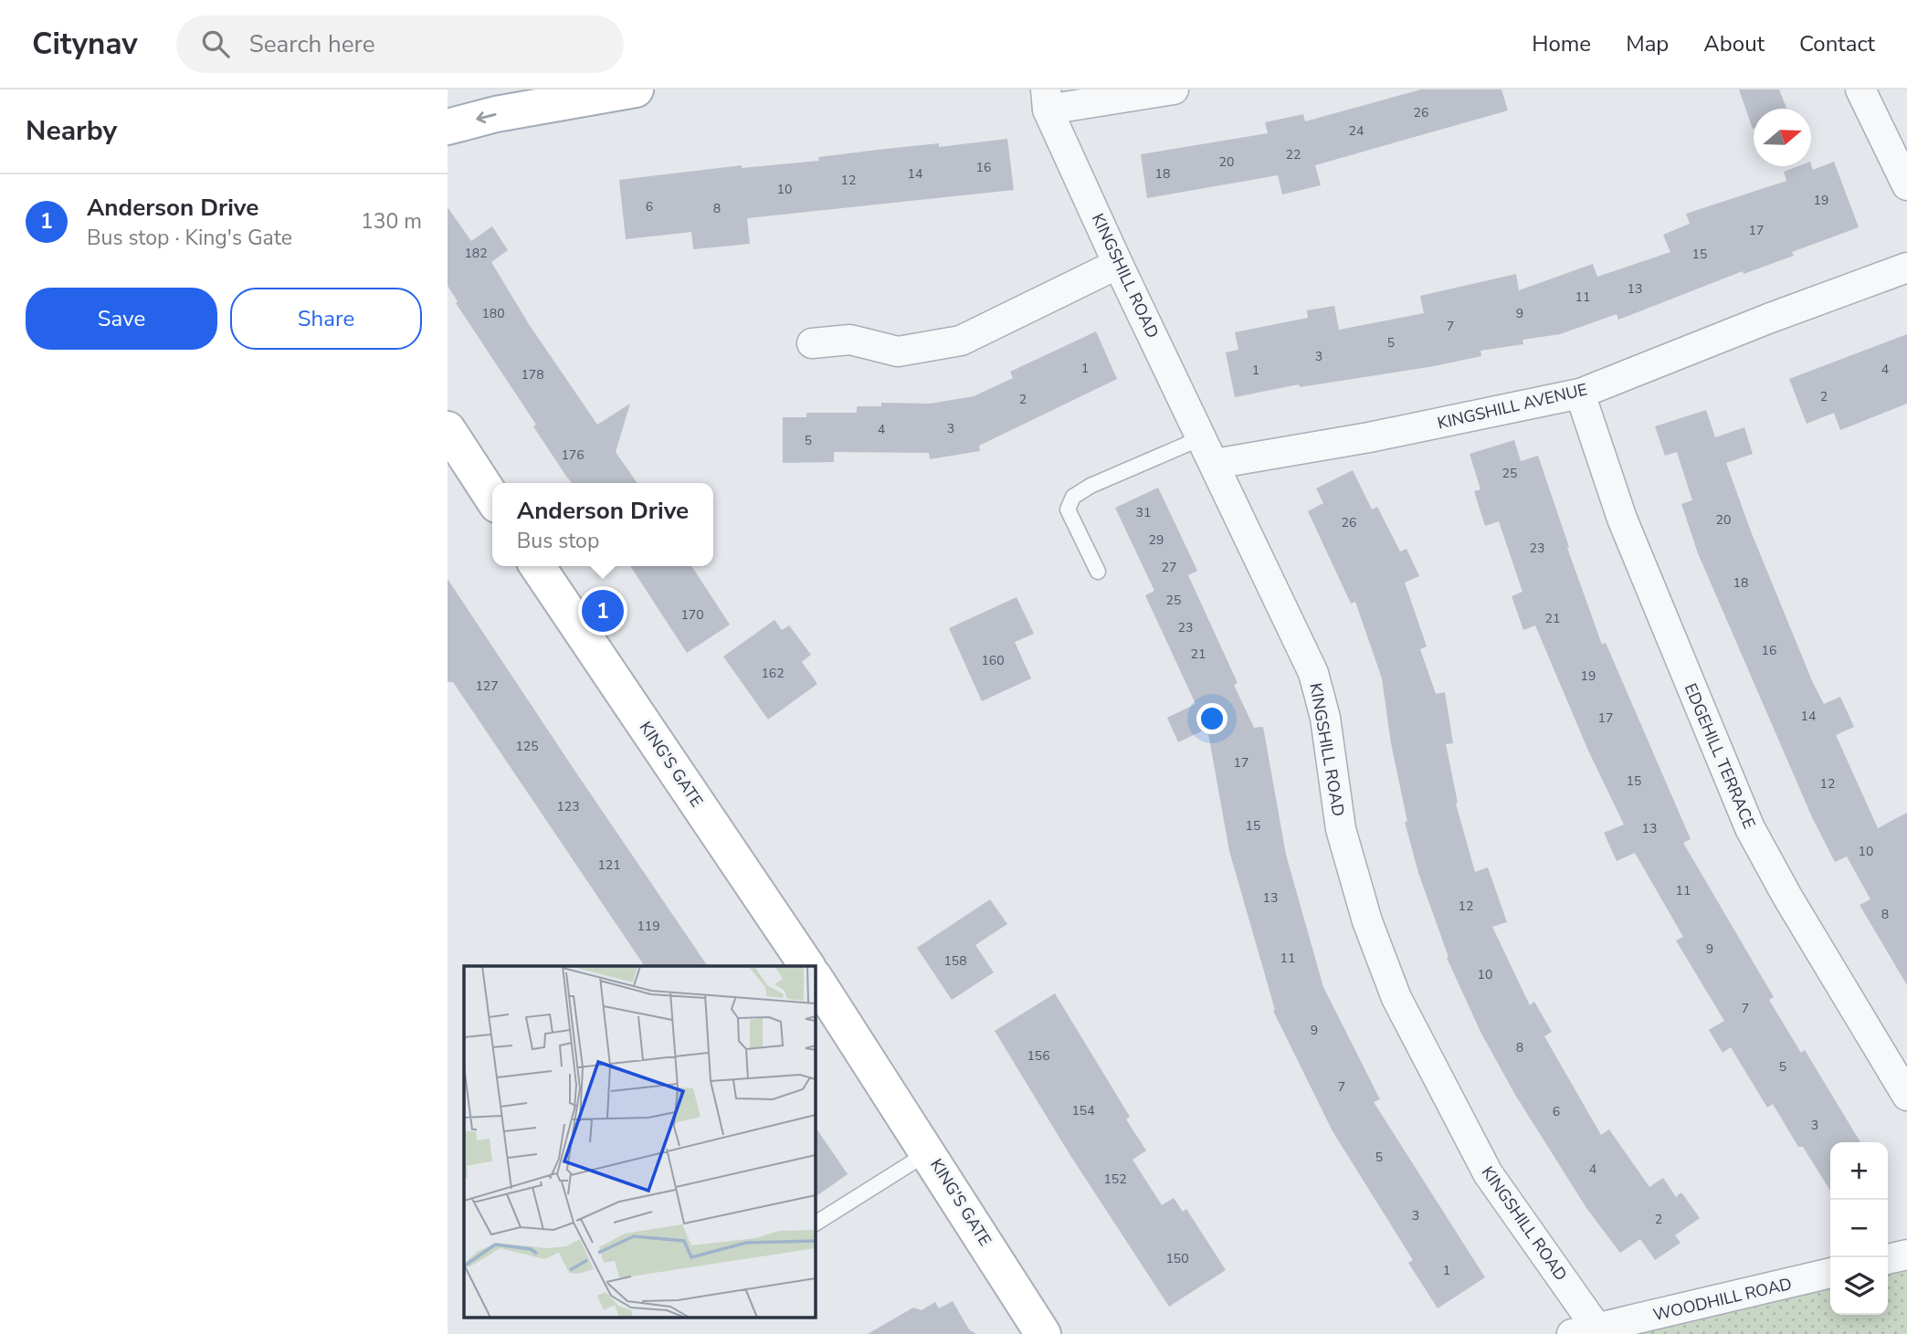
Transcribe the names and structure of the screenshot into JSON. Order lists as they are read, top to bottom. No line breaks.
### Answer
{"streets":{"street":["KINGSHILL ROAD","KINGSHILL AVENUE","EDGEHILL TERRACE","KING'S GATE","WOODHILL ROAD"]},"crossings":[["KINGSHILL ROAD","KINGSHILL AVENUE"],["KINGSHILL ROAD","WOODHILL ROAD"],["KINGSHILL AVENUE","EDGEHILL TERRACE"]],"house_numbers":["26","24","22","20","16","14","18","12","10","19","6","8","17","182","15","13","11","180","9","7","5","3","1","4","1","178","2","2","3","4","5","176","25","31","20","26","29","23","27","18","25","170","21","23","16","21","160","162","19","127","14","17","125","17","15","12","123","15","13","10","121","11","13","12","8","119","9","11","158","10","7","9","8","156","5","7","154","6","3","5","4","152","3","2","150","1"],"north":"right","page":{"header":"Citynav","search":"Search here","nav":["Home","Map","About","Contact"],"heading":"Nearby","list":[{"mark":"1","name":"Anderson Drive","note":"Bus stop · King's Gate","value":"130 m"}],"buttons":["Save","Share"],"popup":["Anderson Drive","Bus stop"],"pins":"1","map_buttons":["+","−"]}}
